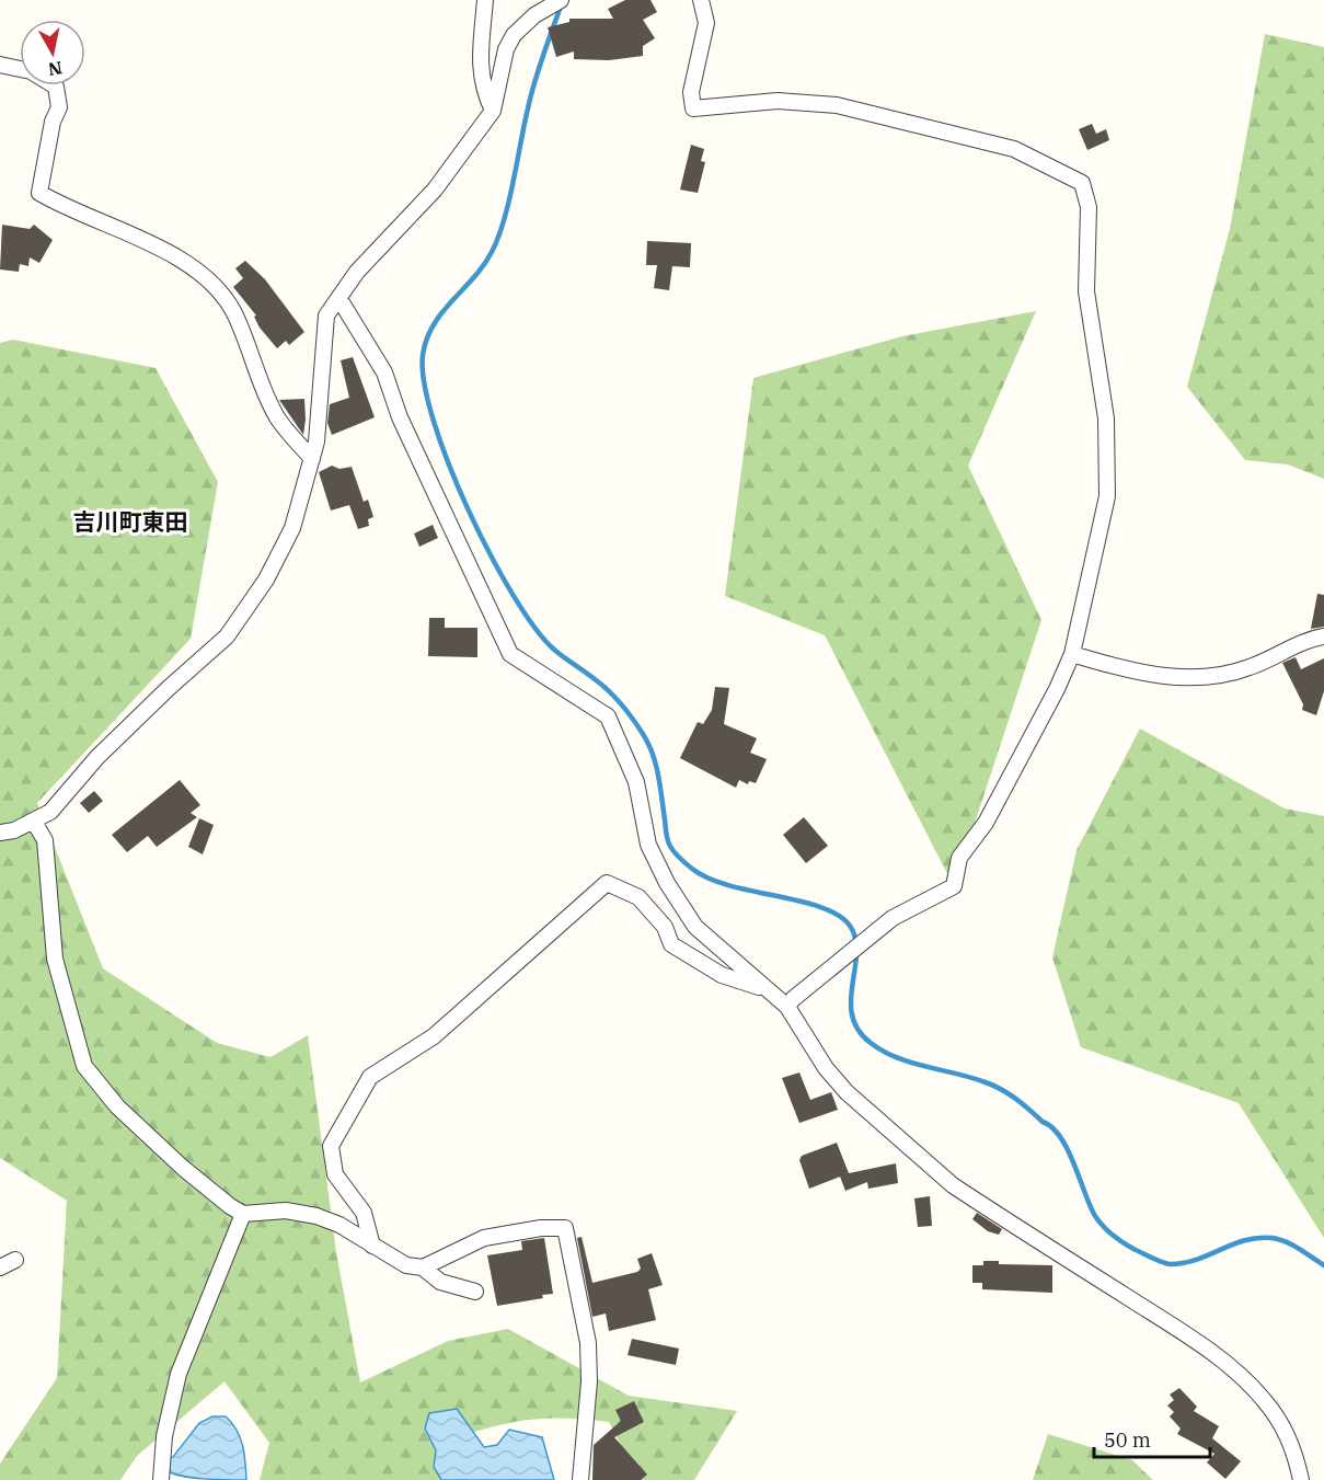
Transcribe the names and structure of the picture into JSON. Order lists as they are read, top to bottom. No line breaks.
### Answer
{"districts":["吉川町東田"],"scale_bar":"50 m","north":"bottom"}
